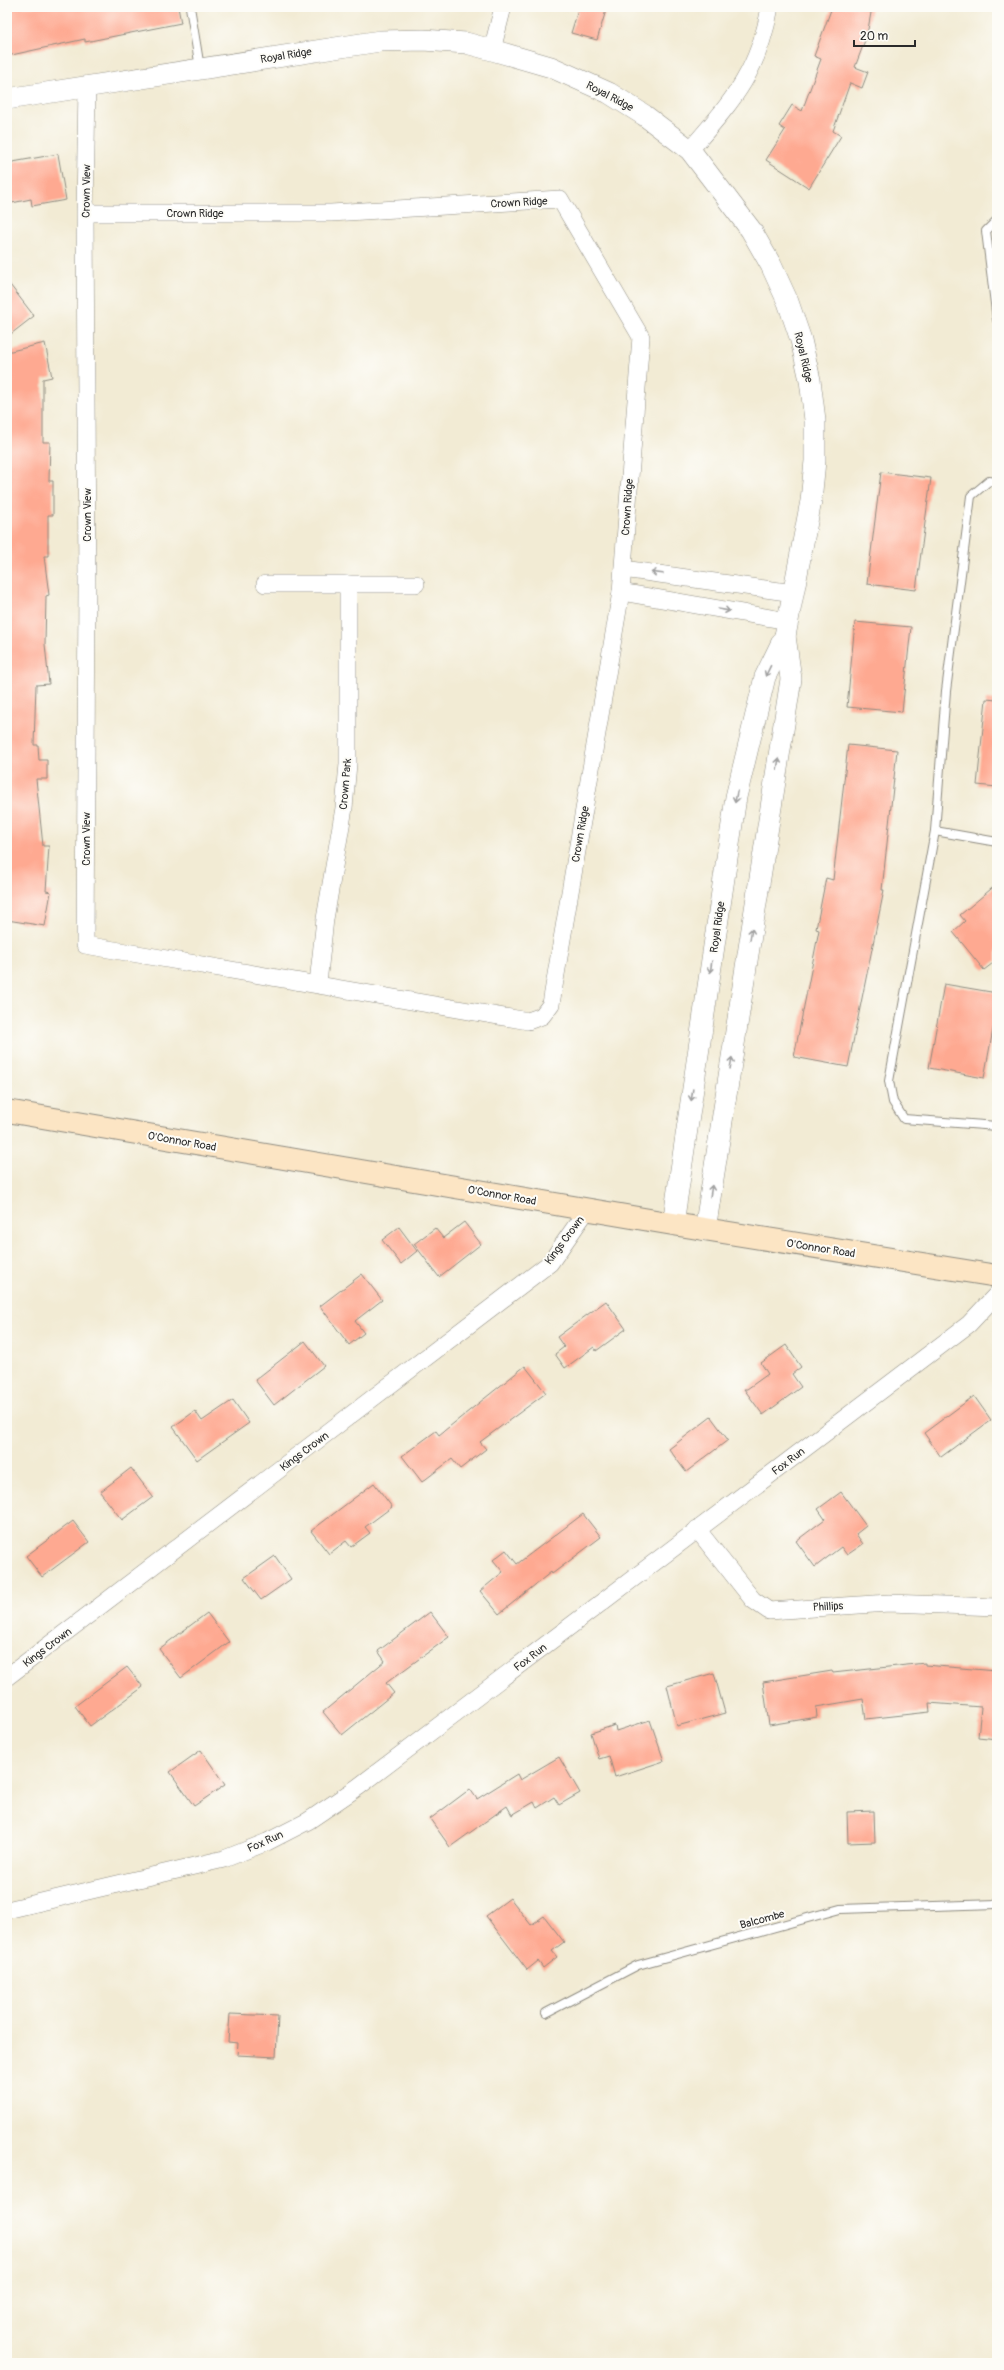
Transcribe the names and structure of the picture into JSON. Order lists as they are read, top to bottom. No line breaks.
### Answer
{"streets":{"main road":["O'Connor Road"],"street":["Royal Ridge","Crown View","Crown Ridge","Crown Park","Kings Crown","Fox Run","Phillips"],"lane":["Balcombe"]},"crossings":[["Royal Ridge","Crown View"],["Royal Ridge","O'Connor Road"],["Crown View","Crown Ridge"],["Crown View","Crown Park"],["Crown Ridge","Crown Park"],["O'Connor Road","Kings Crown"],["Fox Run","Phillips"]],"scale_bar":"20 m"}
